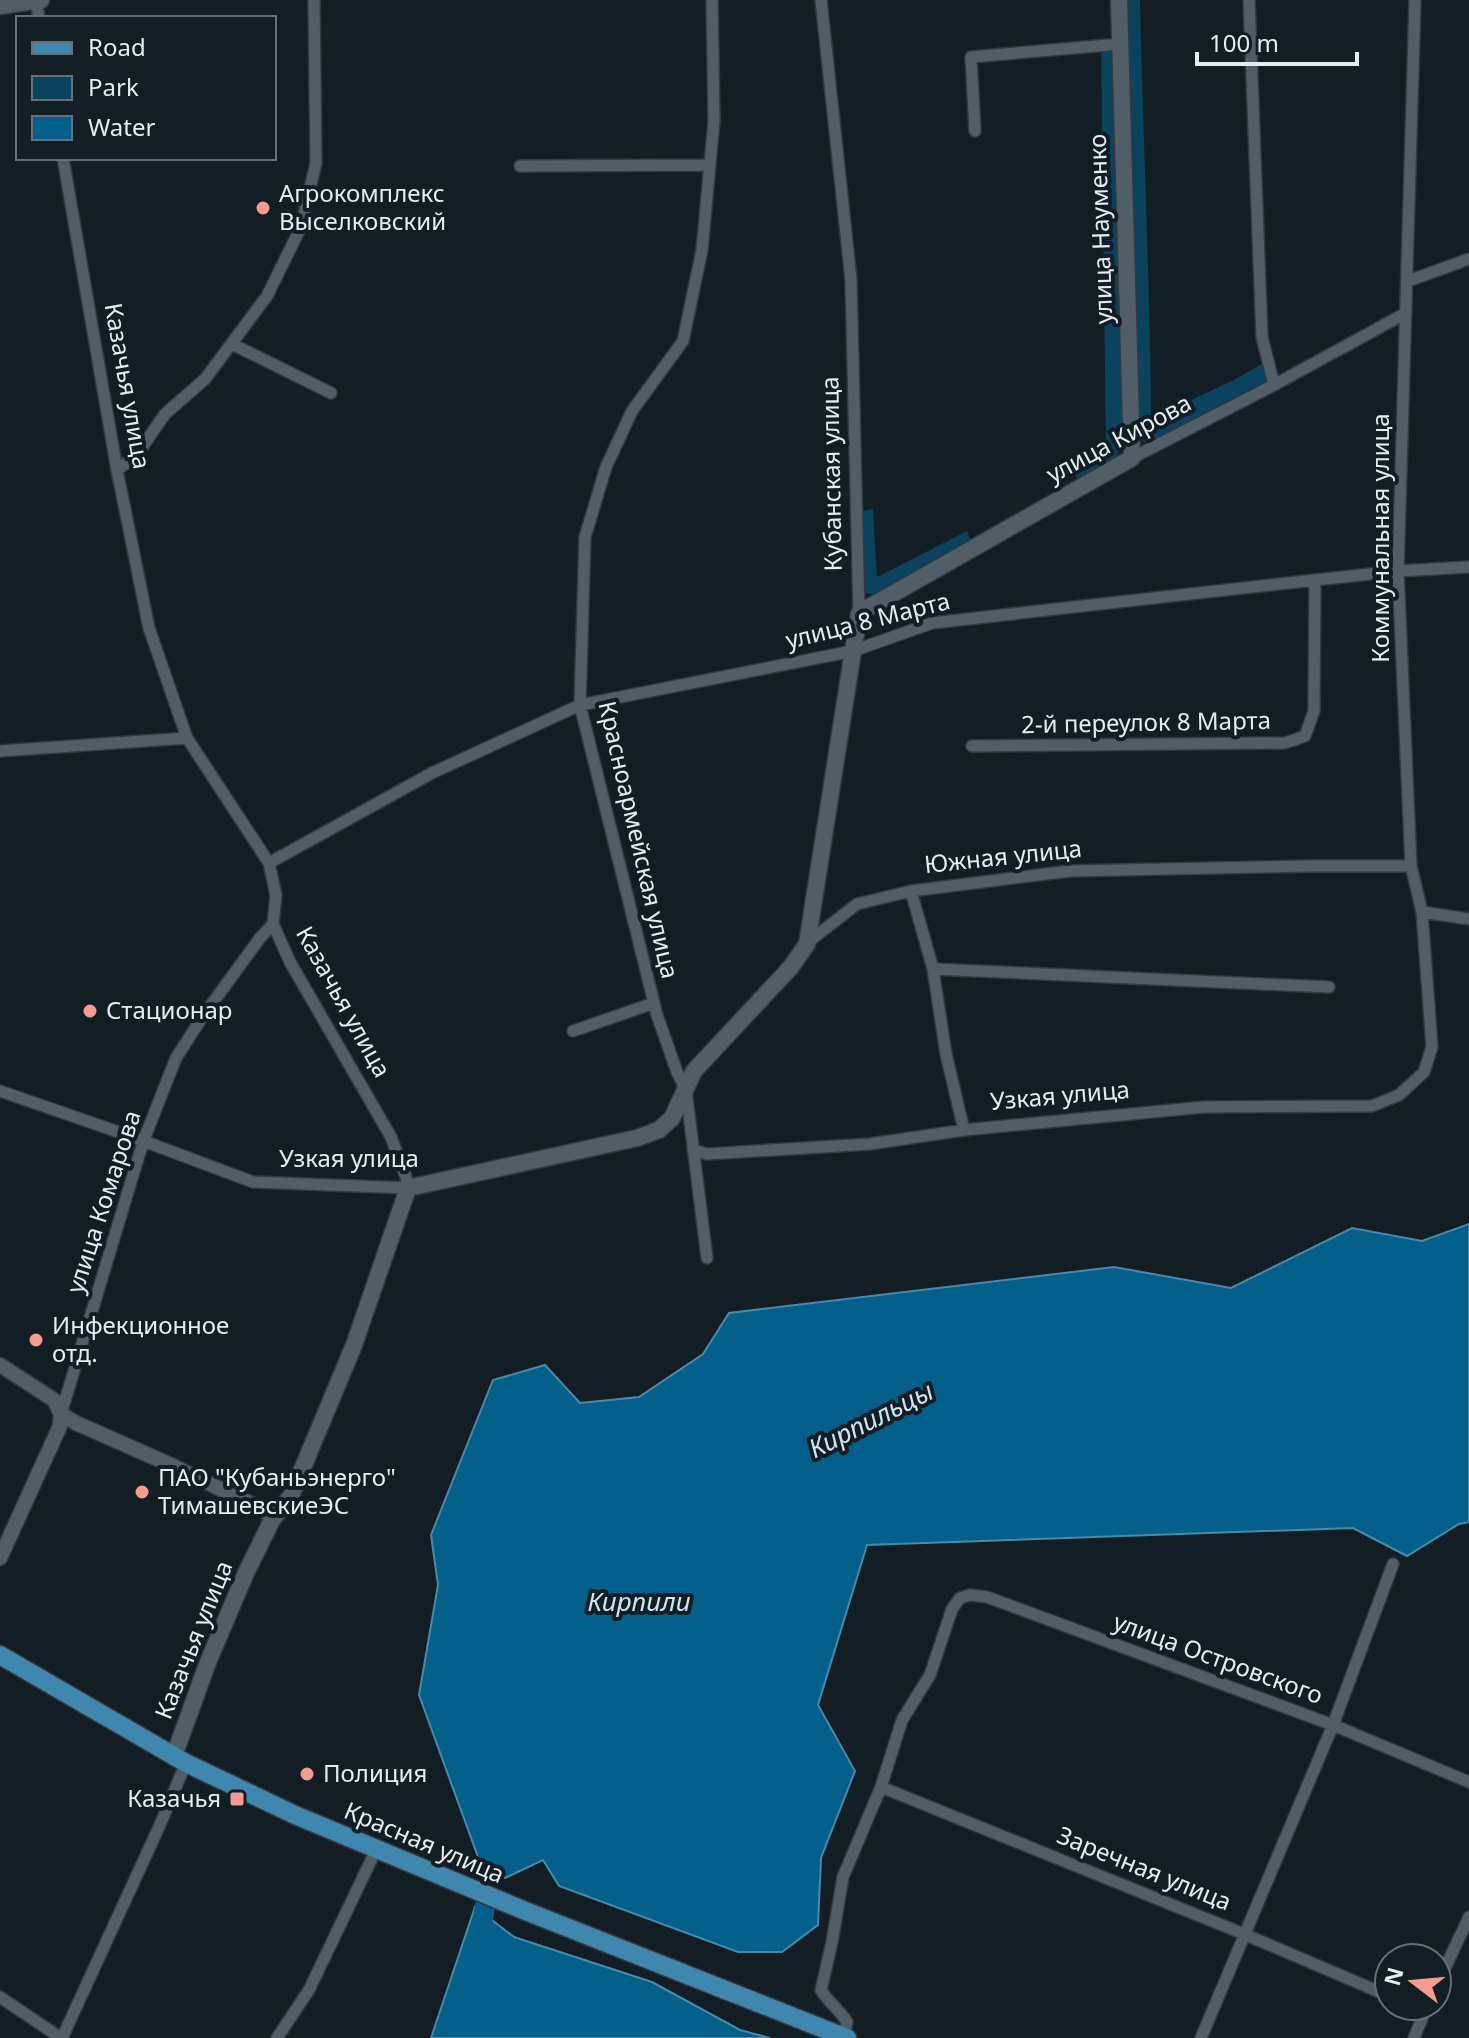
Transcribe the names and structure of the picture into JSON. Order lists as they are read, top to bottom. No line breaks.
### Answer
{"streets":{"main road":["улица Науменко","Казачья улица","улица Кирова","Кубанская улица","Южная улица","Узкая улица","Красная улица"],"street":["Коммунальная улица","улица 8 Марта","2-й переулок 8 Марта","Красноармейская улица","улица Комарова","улица Островского","Заречная улица"]},"crossings":[["улица Науменко","улица Кирова"],["Казачья улица","улица 8 Марта"],["Казачья улица","Узкая улица"],["Казачья улица","улица Комарова"],["Казачья улица","Красная улица"],["улица Кирова","Кубанская улица"],["улица Кирова","Коммунальная улица"],["Кубанская улица","улица 8 Марта"],["Кубанская улица","Южная улица"],["Коммунальная улица","улица 8 Марта"],["Коммунальная улица","Южная улица"],["Коммунальная улица","Узкая улица"],["улица 8 Марта","2-й переулок 8 Марта"],["улица 8 Марта","Красноармейская улица"],["Красноармейская улица","Южная улица"],["Красноармейская улица","Узкая улица"],["Южная улица","Узкая улица"],["Узкая улица","улица Комарова"],["улица Островского","Заречная улица"]],"water":["Кирпильцы","Кирпили"],"places":{"other":["Агрокомплекс Выселковский","Стационар","Инфекционное отд.","ПАО \"Кубаньэнерго\" ТимашевскиеЭС","Полиция"],"transit":["Казачья"]},"legend":["Road","Park","Water"],"scale_bar":"100 m","north":"left"}
